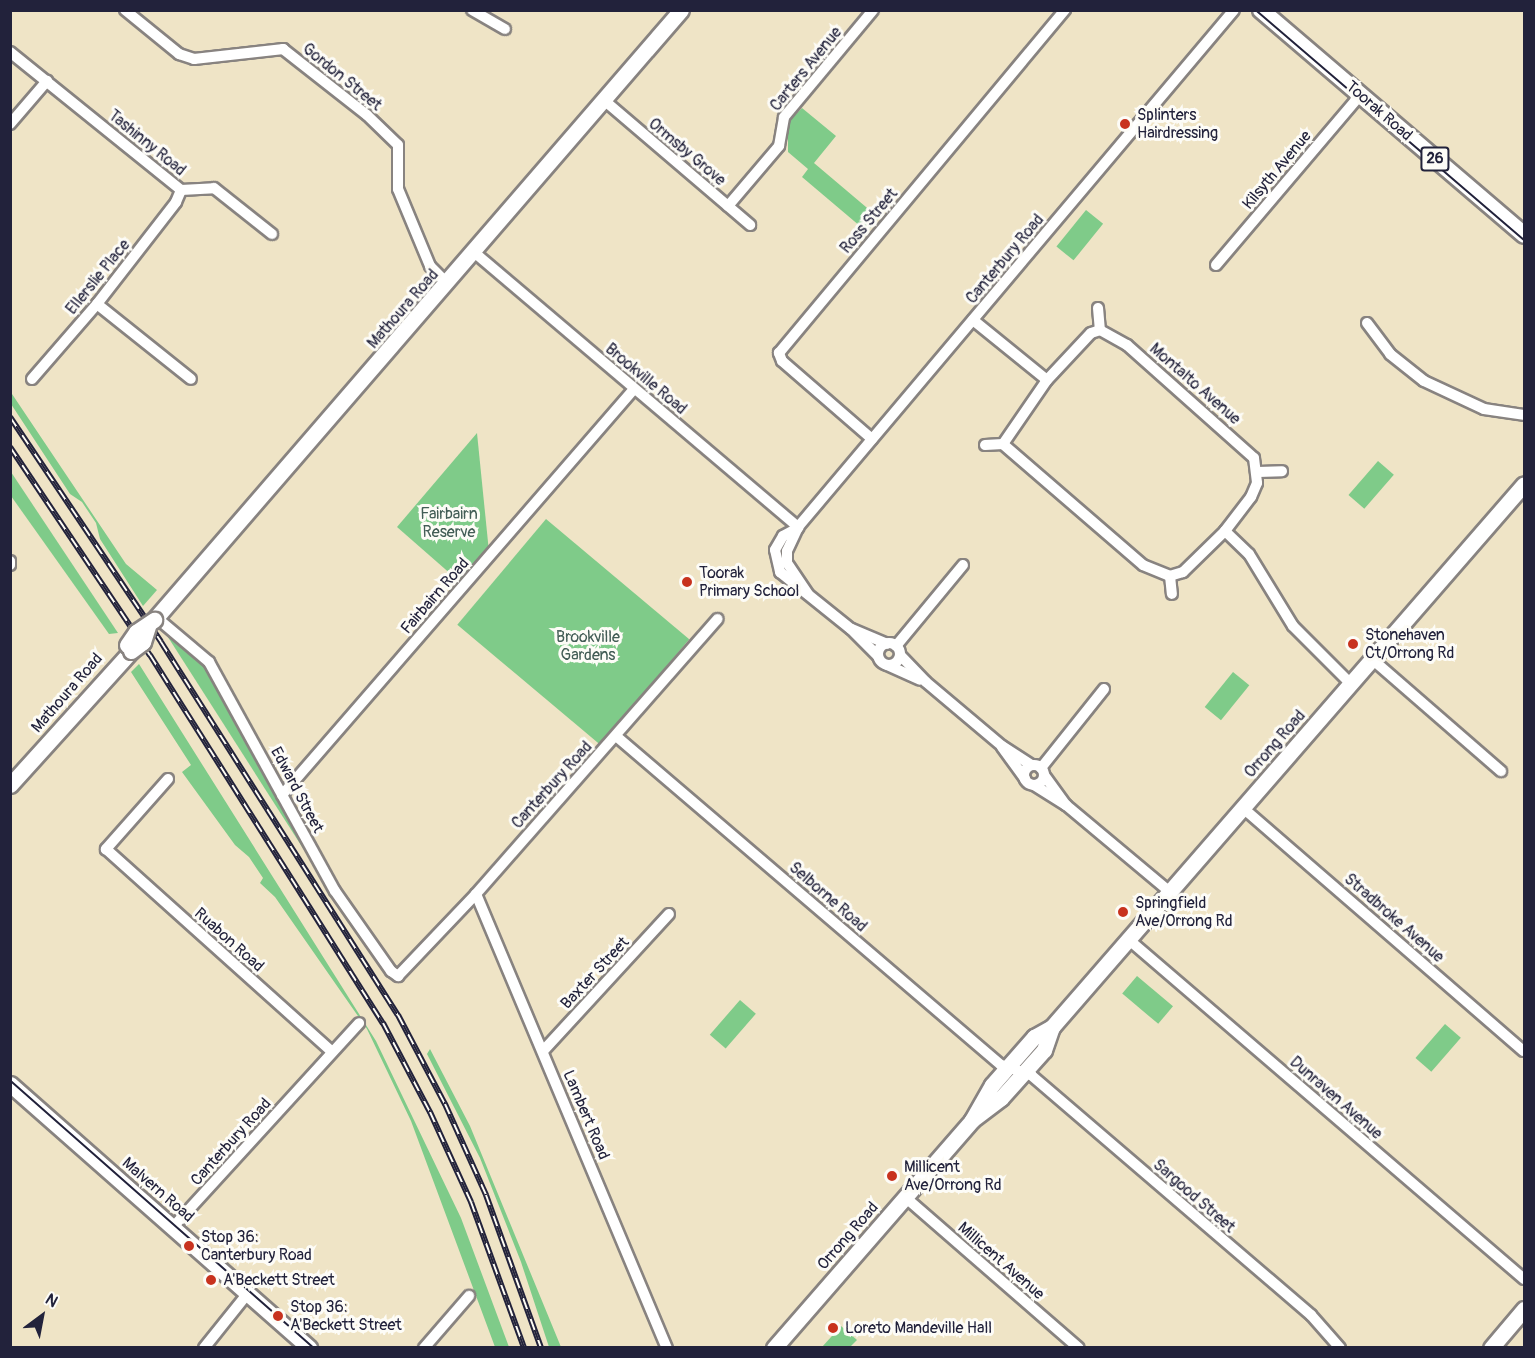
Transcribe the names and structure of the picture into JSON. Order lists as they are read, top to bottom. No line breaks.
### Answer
{"streets":{"main road":["Toorak Road","26","Mathoura Road","Orrong Road","Malvern Road"],"street":["Carters Avenue","Gordon Street","Tashinny Road","Ormsby Grove","Kilsyth Avenue","Ross Street","Canterbury Road","Ellerslie Place","Brookville Road","Montalto Avenue","Fairbairn Road","Edward Street","Selborne Road","Stradbroke Avenue","Ruabon Road","Baxter Street","Dunraven Avenue","Lambert Road","Sargood Street","Millicent Avenue"]},"crossings":[["Carters Avenue","Ormsby Grove"],["Gordon Street","Mathoura Road"],["Toorak Road","Kilsyth Avenue"],["Tashinny Road","Ellerslie Place"],["Ormsby Grove","Mathoura Road"],["Ross Street","Canterbury Road"],["Canterbury Road","Brookville Road"],["Canterbury Road","Edward Street"],["Canterbury Road","Selborne Road"],["Canterbury Road","Ruabon Road"],["Canterbury Road","Lambert Road"],["Canterbury Road","Malvern Road"],["Mathoura Road","Brookville Road"],["Mathoura Road","Edward Street"],["Brookville Road","Fairbairn Road"],["Fairbairn Road","Edward Street"],["Orrong Road","Selborne Road"],["Orrong Road","Stradbroke Avenue"],["Orrong Road","Dunraven Avenue"],["Orrong Road","Sargood Street"],["Orrong Road","Millicent Avenue"],["Selborne Road","Sargood Street"],["Baxter Street","Lambert Road"]],"parks":["Fairbairn Reserve","Brookville Gardens"],"places":["Splinters Hairdressing","Toorak Primary School","Stonehaven Ct/Orrong Rd","Springfield Ave/Orrong Rd","Millicent Ave/Orrong Rd","Stop 36: Canterbury Road","A'Beckett Street","Stop 36: A'Beckett Street","Loreto Mandeville Hall"],"north":"top right"}
